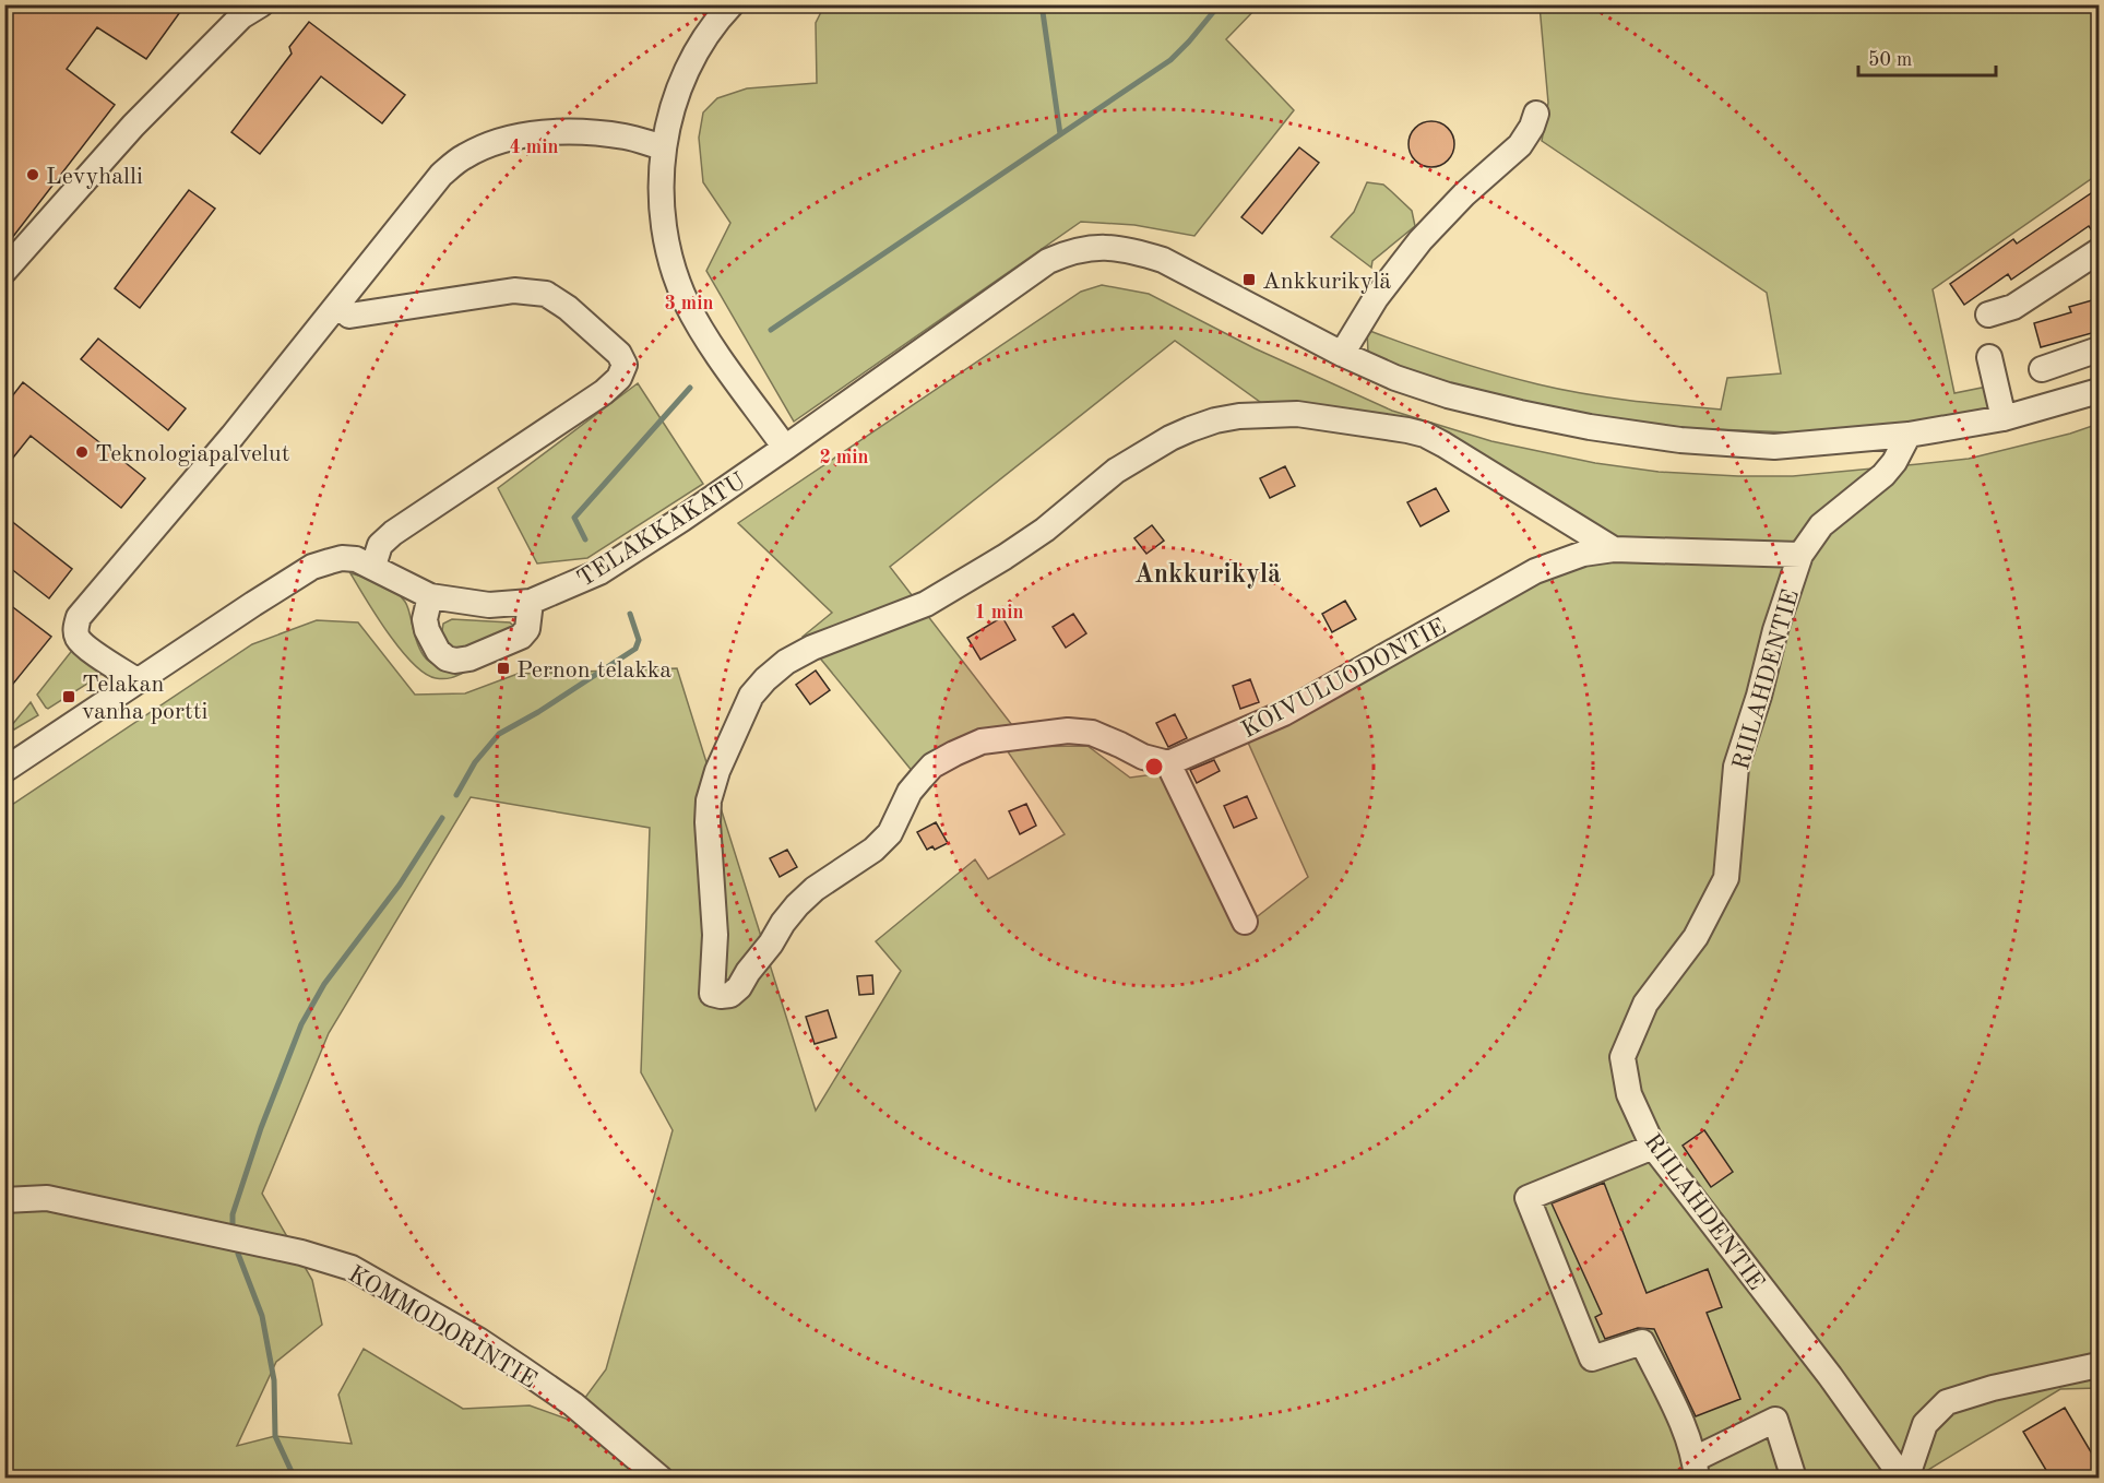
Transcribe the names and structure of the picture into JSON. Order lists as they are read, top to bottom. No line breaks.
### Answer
{"streets":{"street":["TELAKKAKATU","KOIVULUODONTIE","RIILAHDENTIE","KOMMODORINTIE"]},"crossings":[["TELAKKAKATU","RIILAHDENTIE"],["KOIVULUODONTIE","RIILAHDENTIE"]],"districts":["Ankkurikylä"],"places":{"other":["Levyhalli","Teknologiapalvelut"],"transit":["Ankkurikylä","Pernon telakka","Telakan vanha portti"]},"scale_bar":"50 m","rings":["4 min","3 min","2 min","1 min"]}
